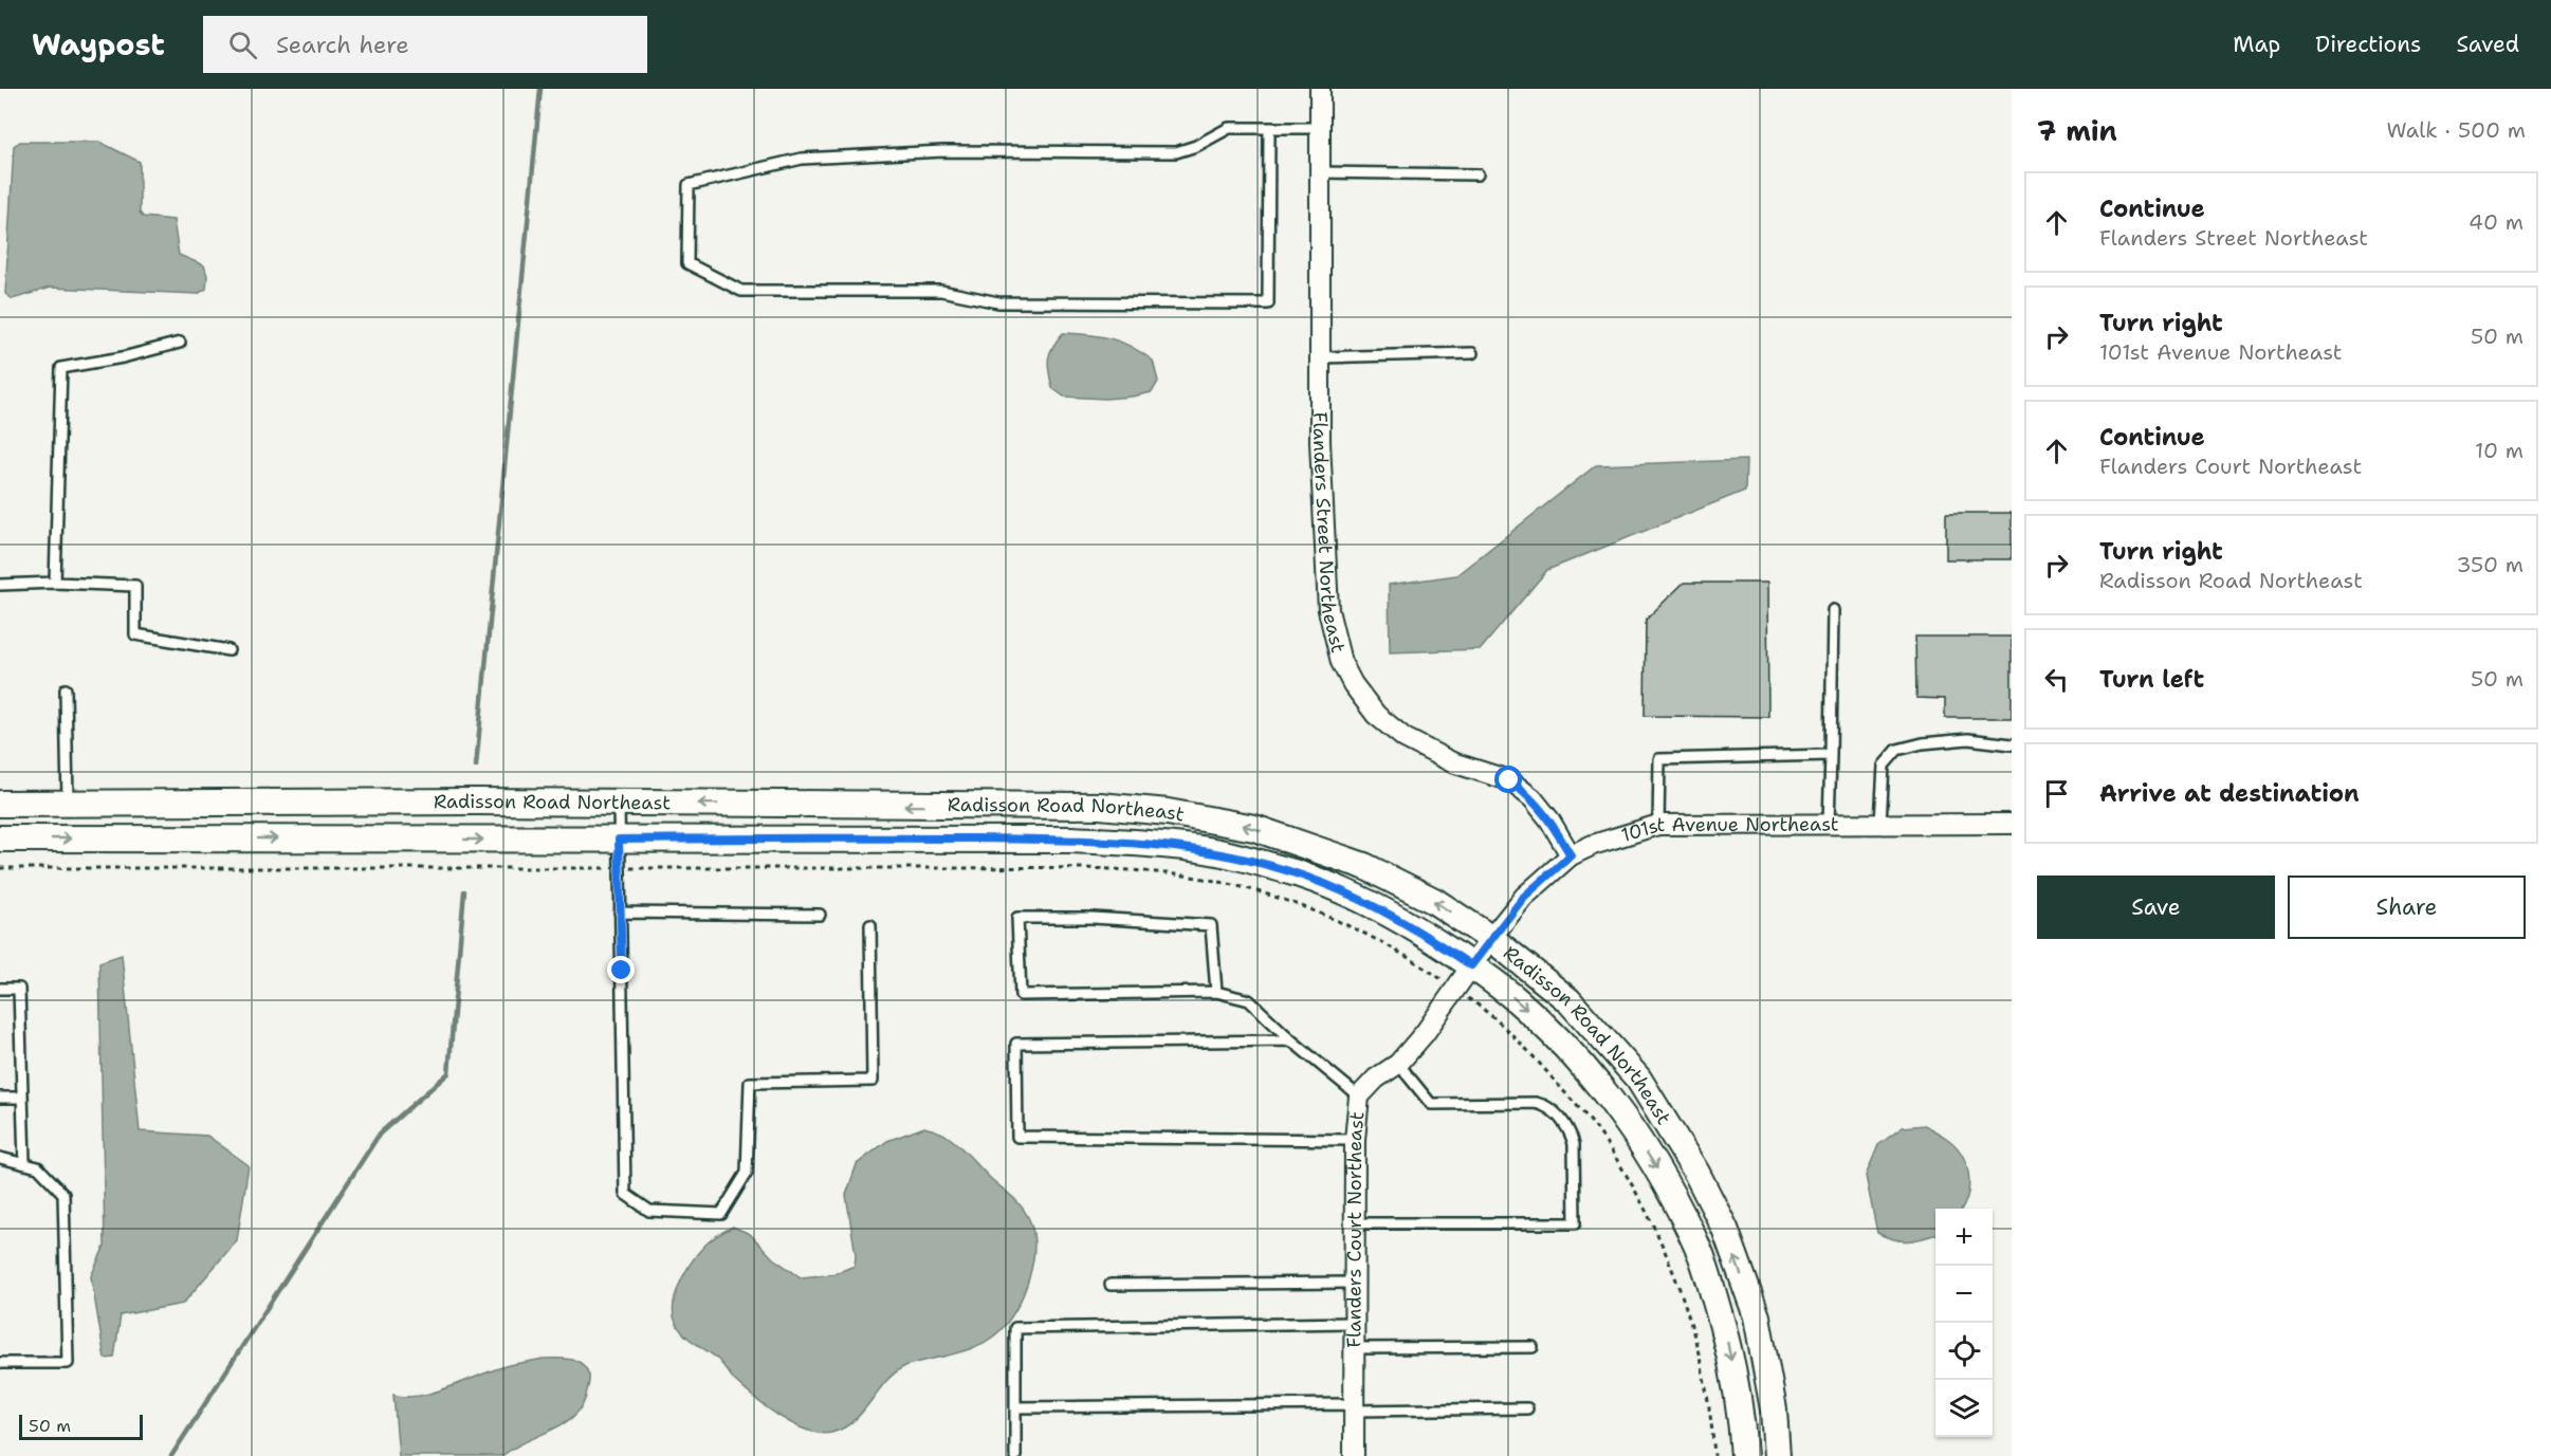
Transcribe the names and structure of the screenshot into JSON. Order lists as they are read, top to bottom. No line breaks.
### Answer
{"streets":{"main road":["Radisson Road Northeast"],"street":["Flanders Street Northeast","101st Avenue Northeast","Flanders Court Northeast"]},"crossings":[["Flanders Street Northeast","101st Avenue Northeast"],["Radisson Road Northeast","101st Avenue Northeast"],["Radisson Road Northeast","Flanders Court Northeast"],["101st Avenue Northeast","Flanders Court Northeast"]],"scale_bar":"50 m","page":{"header":"Waypost","search":"Search here","nav":["Map","Directions","Saved"],"heading":["7 min","Walk · 500 m"],"list":[["Continue","Flanders Street Northeast","40 m"],["Turn right","101st Avenue Northeast","50 m"],["Continue","Flanders Court Northeast","10 m"],["Turn right","Radisson Road Northeast","350 m"],["Turn left","50 m"],"Arrive at destination"],"buttons":["Save","Share"],"map_buttons":["+","−"],"scale":"50 m"}}
